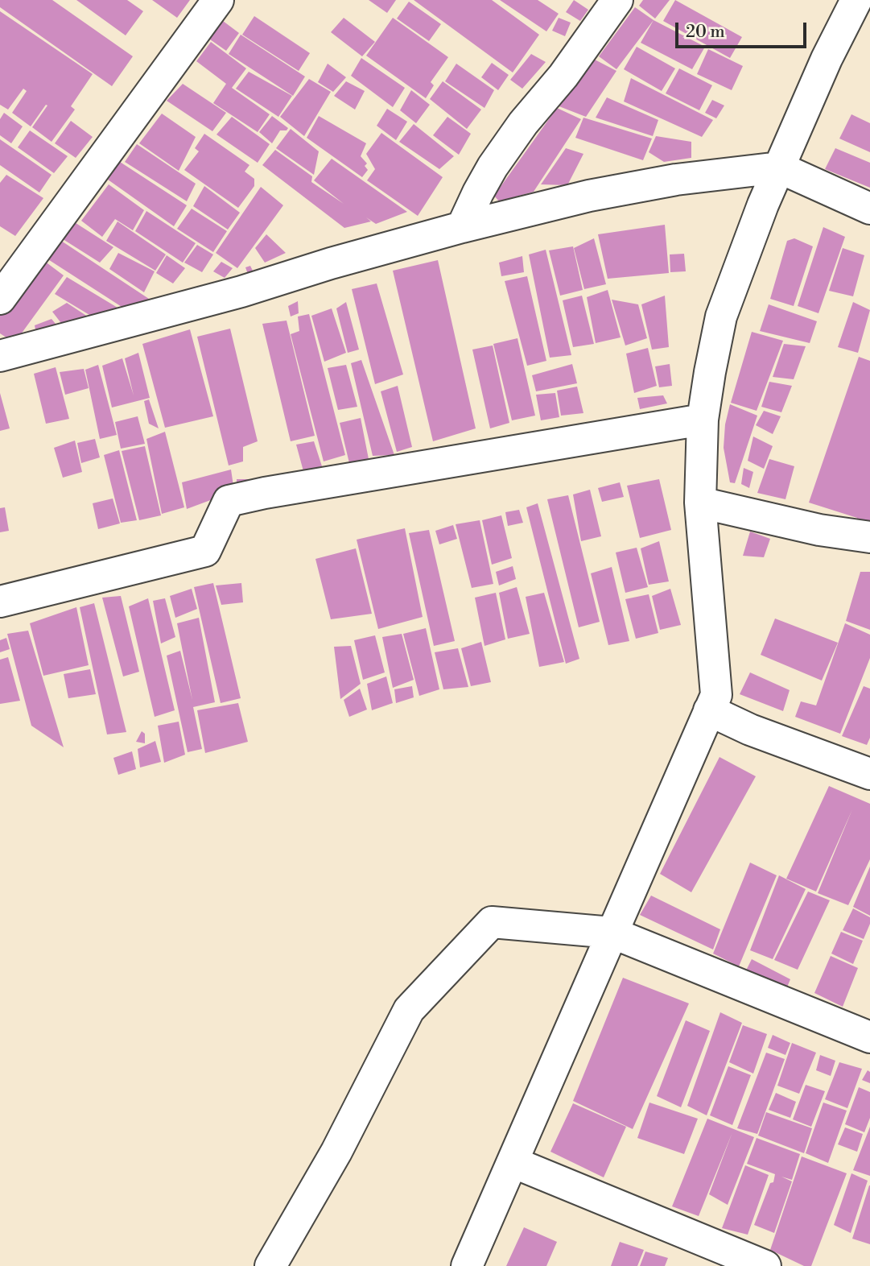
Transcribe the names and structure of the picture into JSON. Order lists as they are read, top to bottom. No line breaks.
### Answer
{"scale_bar":"20 m"}
